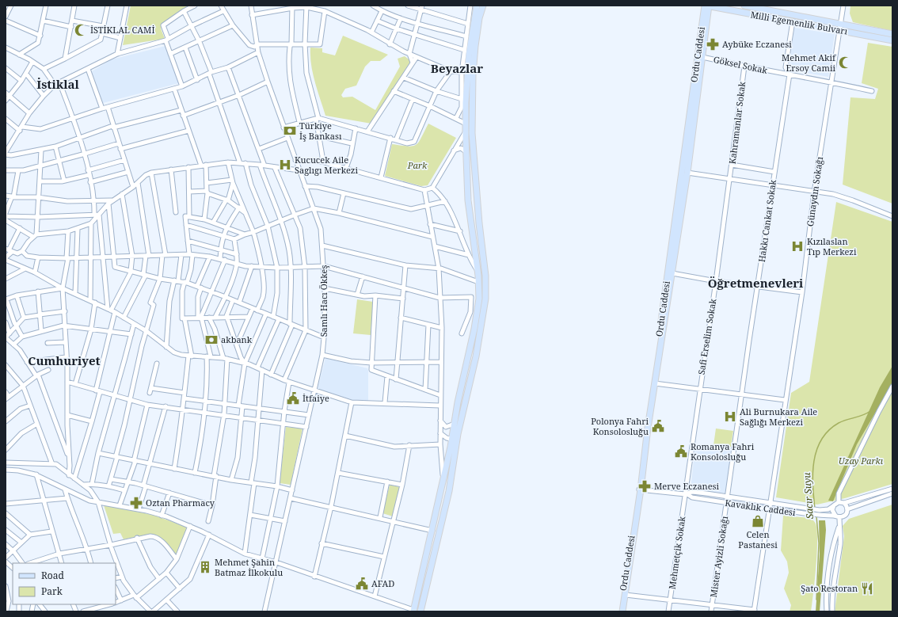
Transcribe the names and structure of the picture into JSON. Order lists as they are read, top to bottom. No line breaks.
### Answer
{"streets":{"main road":["Milli Egemenlik Bulvarı","Ordu Caddesi"],"street":["Göksel Sokak","Kahramanlar Sokak","Günaydın Sokağı","Hakkı Cankat Sokak","Samlı Hacı Ökkeş","Safi Erselim Sokak","Kavaklık Caddesi","Mehmetçik Sokak","Mister Ayizli Sokağı"]},"crossings":[["Milli Egemenlik Bulvarı","Ordu Caddesi"],["Milli Egemenlik Bulvarı","Günaydın Sokağı"],["Milli Egemenlik Bulvarı","Hakkı Cankat Sokak"],["Ordu Caddesi","Göksel Sokak"],["Ordu Caddesi","Kavaklık Caddesi"],["Göksel Sokak","Kahramanlar Sokak"],["Göksel Sokak","Günaydın Sokağı"],["Göksel Sokak","Hakkı Cankat Sokak"],["Kahramanlar Sokak","Safi Erselim Sokak"],["Günaydın Sokağı","Kavaklık Caddesi"],["Hakkı Cankat Sokak","Kavaklık Caddesi"],["Hakkı Cankat Sokak","Mister Ayizli Sokağı"],["Safi Erselim Sokak","Kavaklık Caddesi"],["Safi Erselim Sokak","Mehmetçik Sokak"],["Kavaklık Caddesi","Mehmetçik Sokak"],["Kavaklık Caddesi","Mister Ayizli Sokağı"]],"districts":["Beyazlar","İstiklal","Öğretmenevleri","Cumhuriyet"],"water":["Sacır Suyu"],"parks":["Park","Uzay Parkı"],"places":{"mosque":["İSTİKLAL CAMİ","Mehmet Akif Ersoy Camii"],"pharmacy":["Aybüke Eczanesi","Merve Eczanesi","Oztan Pharmacy"],"bank":["Türkiye İş Bankası","akbank"],"hospital":["Kucucek Aile Saglıgı Merkezi","Kızılaslan Tıp Merkezi","Ali Burnukara Aile Sağlığı Merkezi"],"public building":["İtfaiye","Polonya Fahri Konsolosluğu","Romanya Fahri Konsolosluğu","AFAD"],"shop":["Celen Pastanesi"],"building":["Mehmet Şahin Batmaz İlkokulu"],"restaurant":["Şato Restoran"]},"legend":["Road","Park"]}
